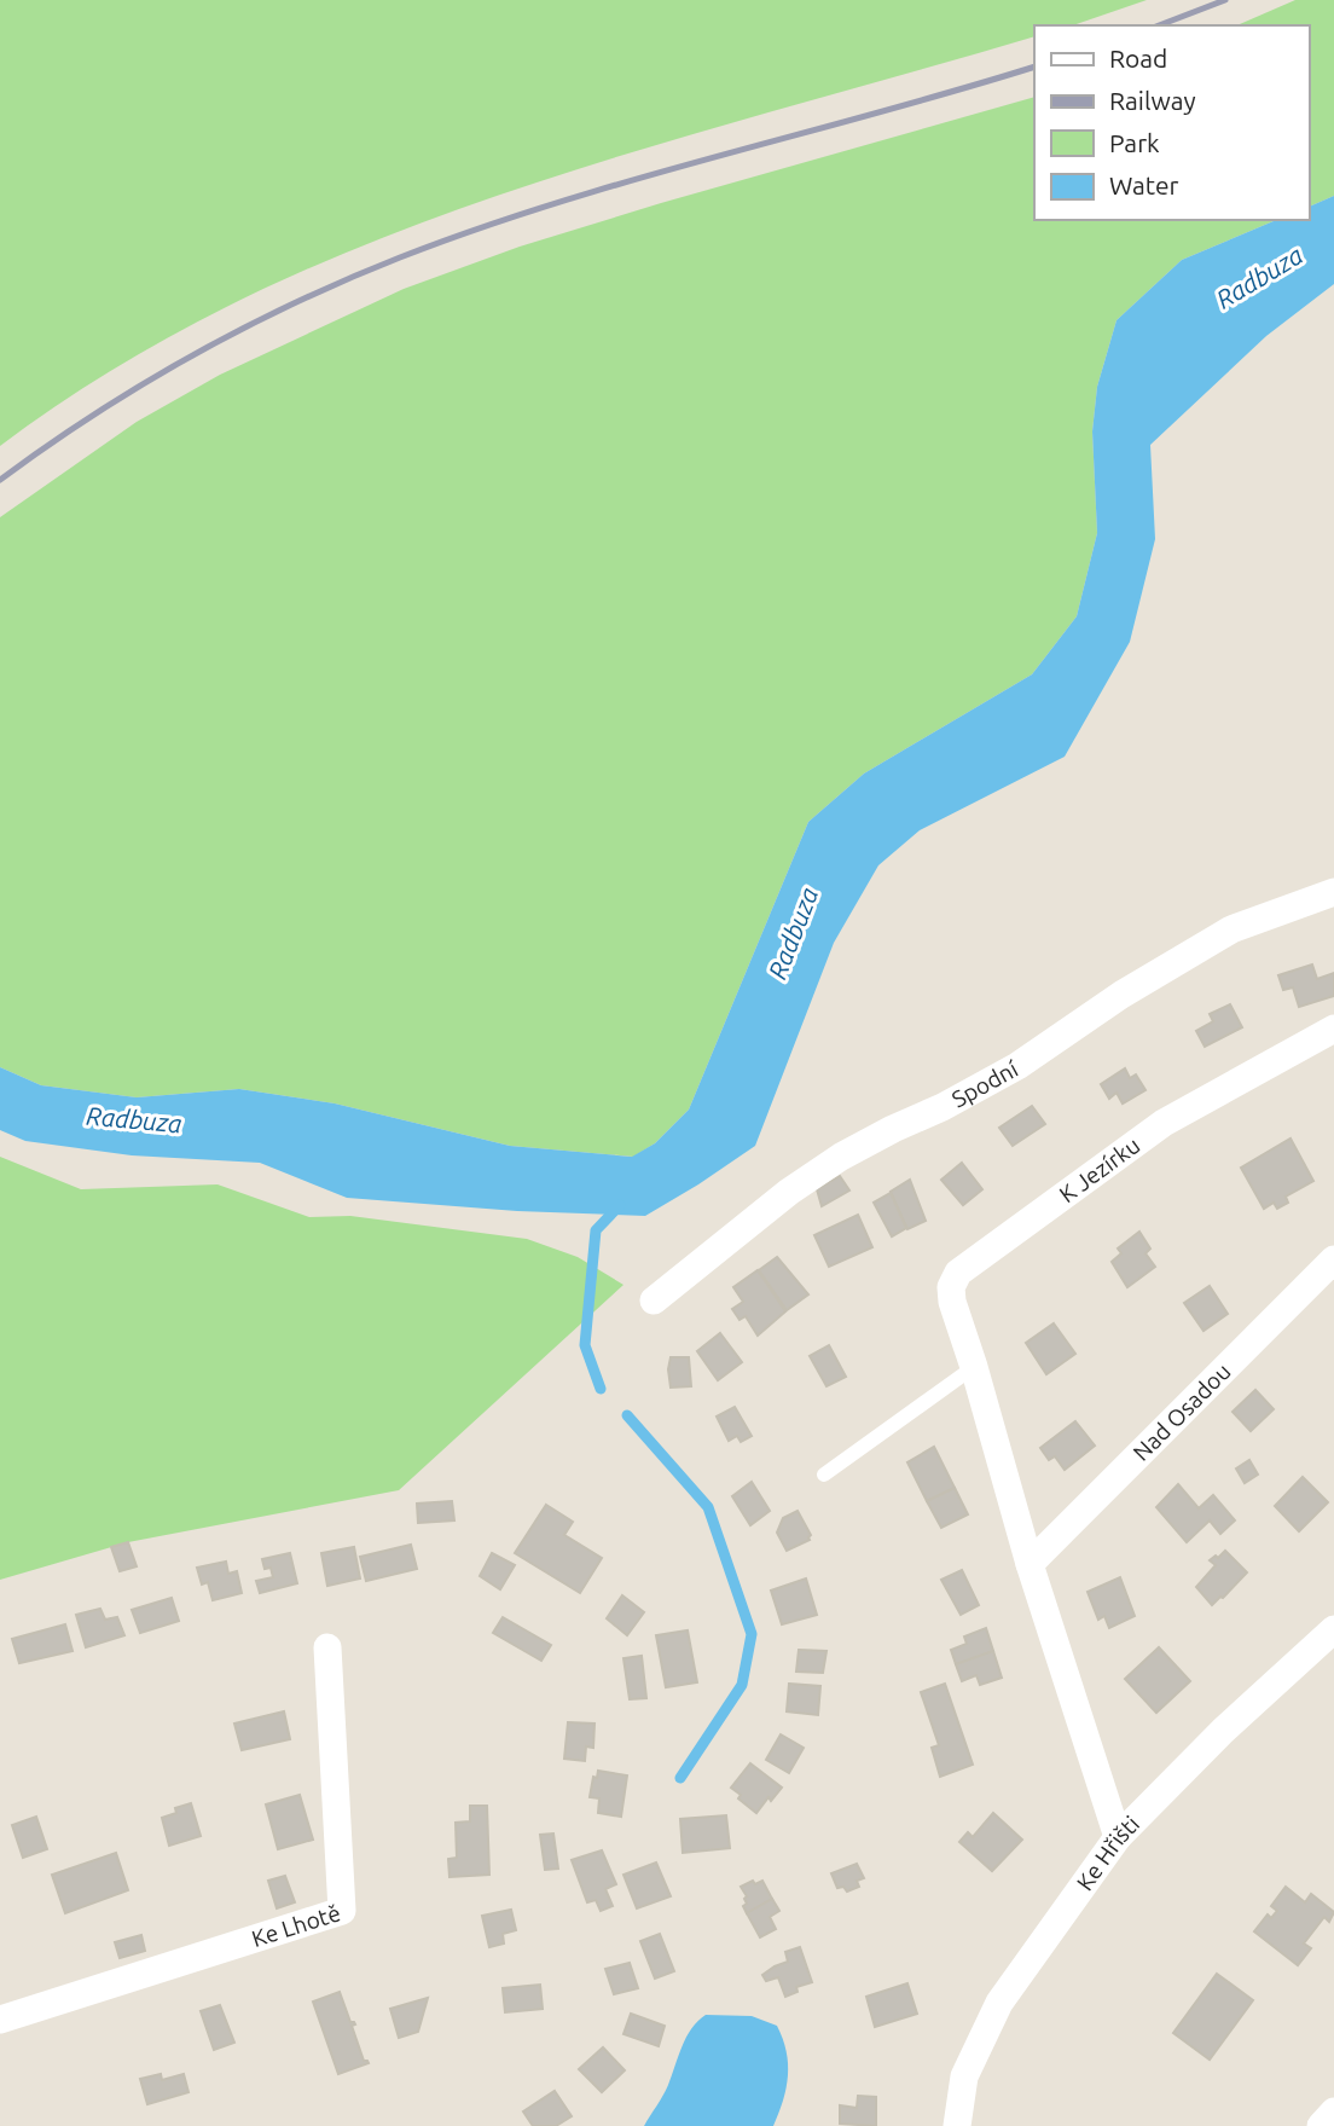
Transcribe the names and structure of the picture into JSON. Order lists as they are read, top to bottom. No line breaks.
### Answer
{"streets":{"street":["Spodní","K Jezírku","Nad Osadou","Ke Hřišti","Ke Lhotě"]},"crossings":[["K Jezírku","Nad Osadou"],["K Jezírku","Ke Hřišti"]],"water":["Radbuza"],"legend":["Road","Railway","Park","Water"]}
